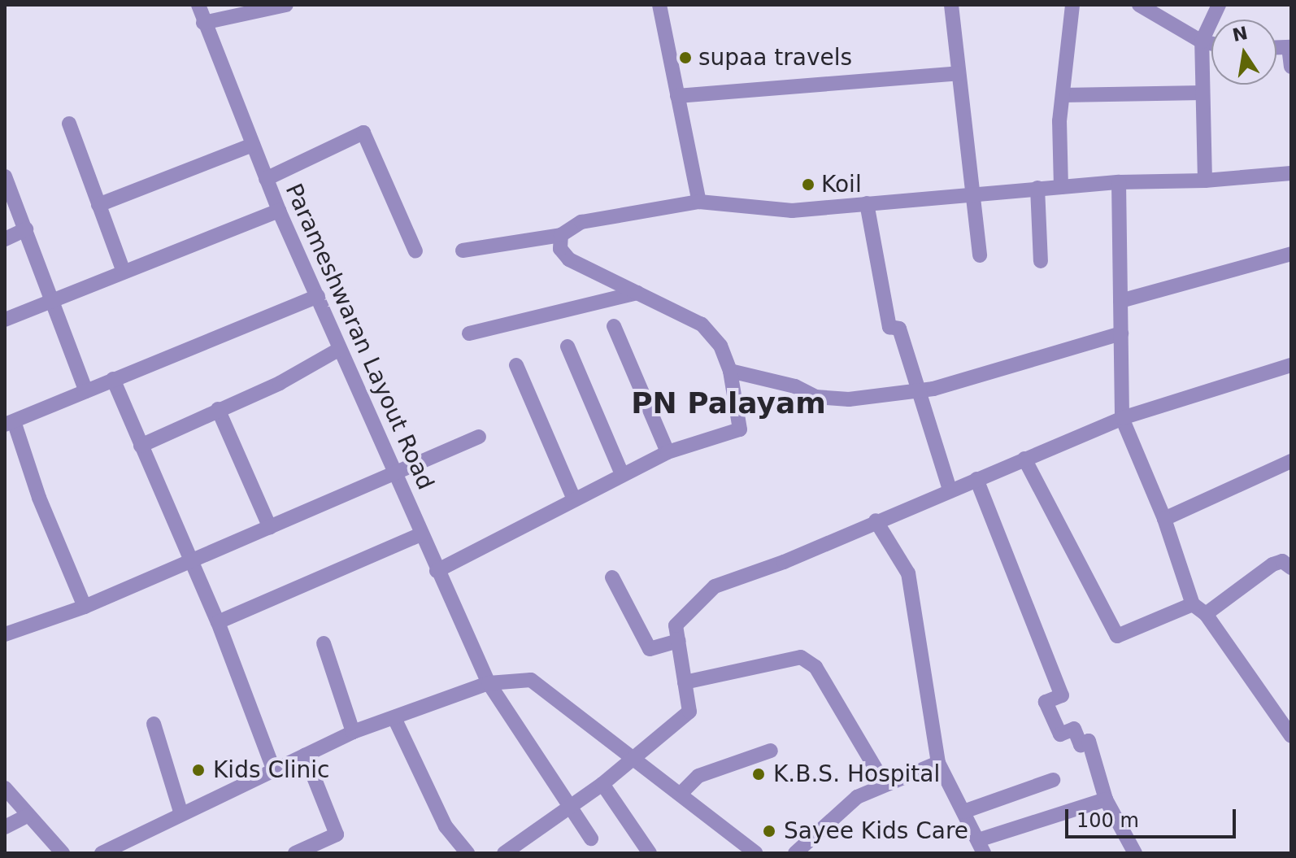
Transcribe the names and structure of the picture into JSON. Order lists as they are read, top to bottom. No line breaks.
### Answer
{"streets":{"street":["Parameshwaran Layout Road"]},"districts":["PN Palayam"],"places":["supaa travels","Koil","Kids Clinic","K.B.S. Hospital","Sayee Kids Care"],"scale_bar":"100 m","north":"top"}
